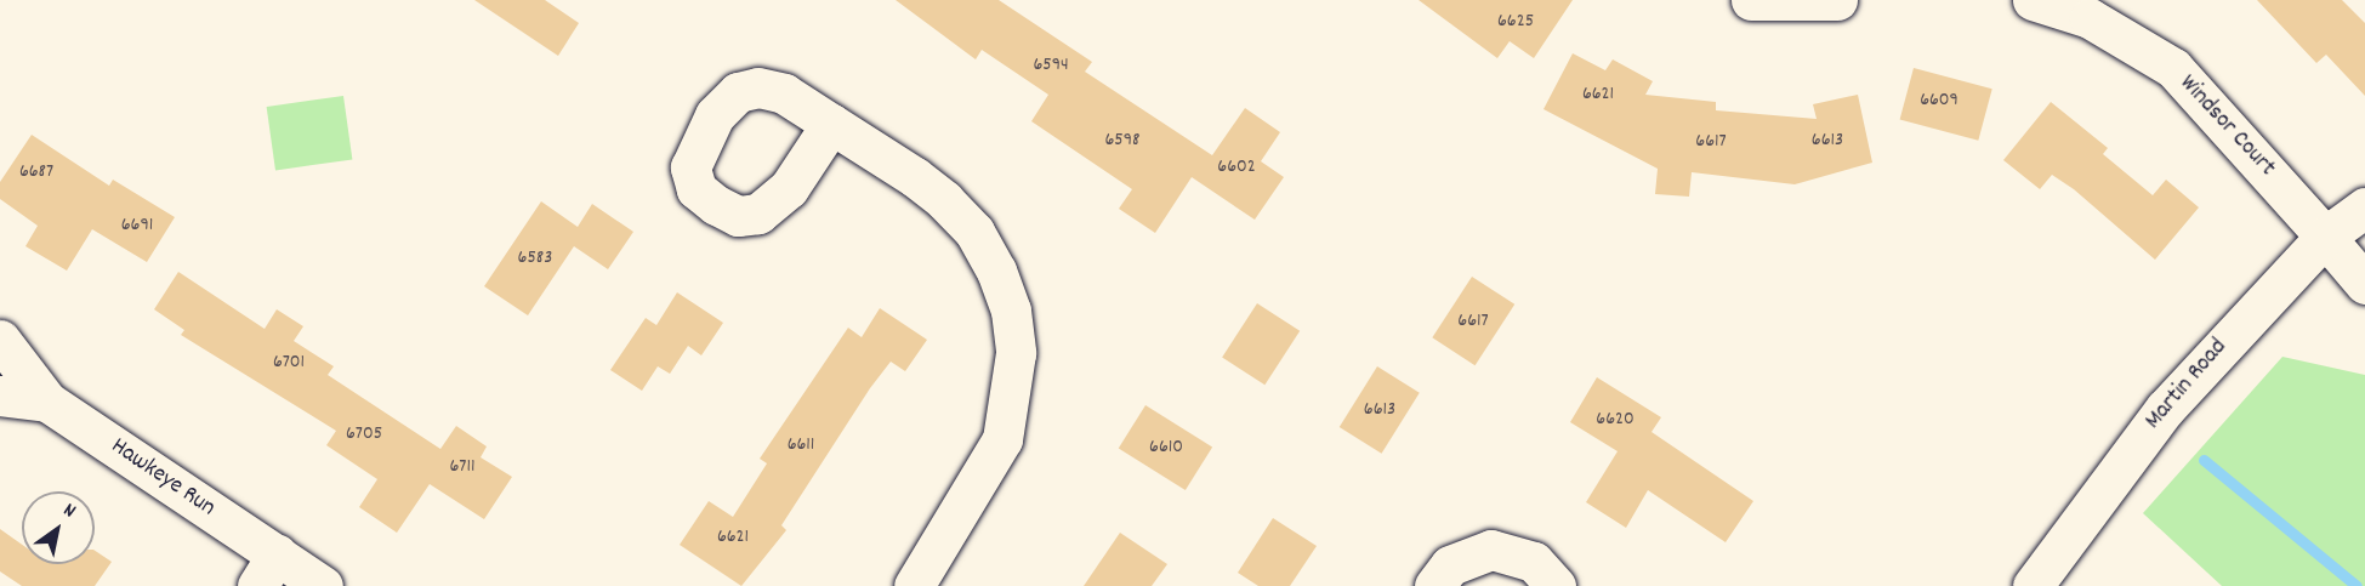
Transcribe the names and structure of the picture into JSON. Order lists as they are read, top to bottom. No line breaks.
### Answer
{"streets":{"street":["Windsor Court","Martin Road","Hawkeye Run"]},"crossings":[["Windsor Court","Martin Road"]],"house_numbers":["6625","6594","6621","6609","6598","6613","6617","6602","6687","6691","6583","6617","6701","6613","6620","6705","6611","6610","6711","6621"],"north":"top right"}
